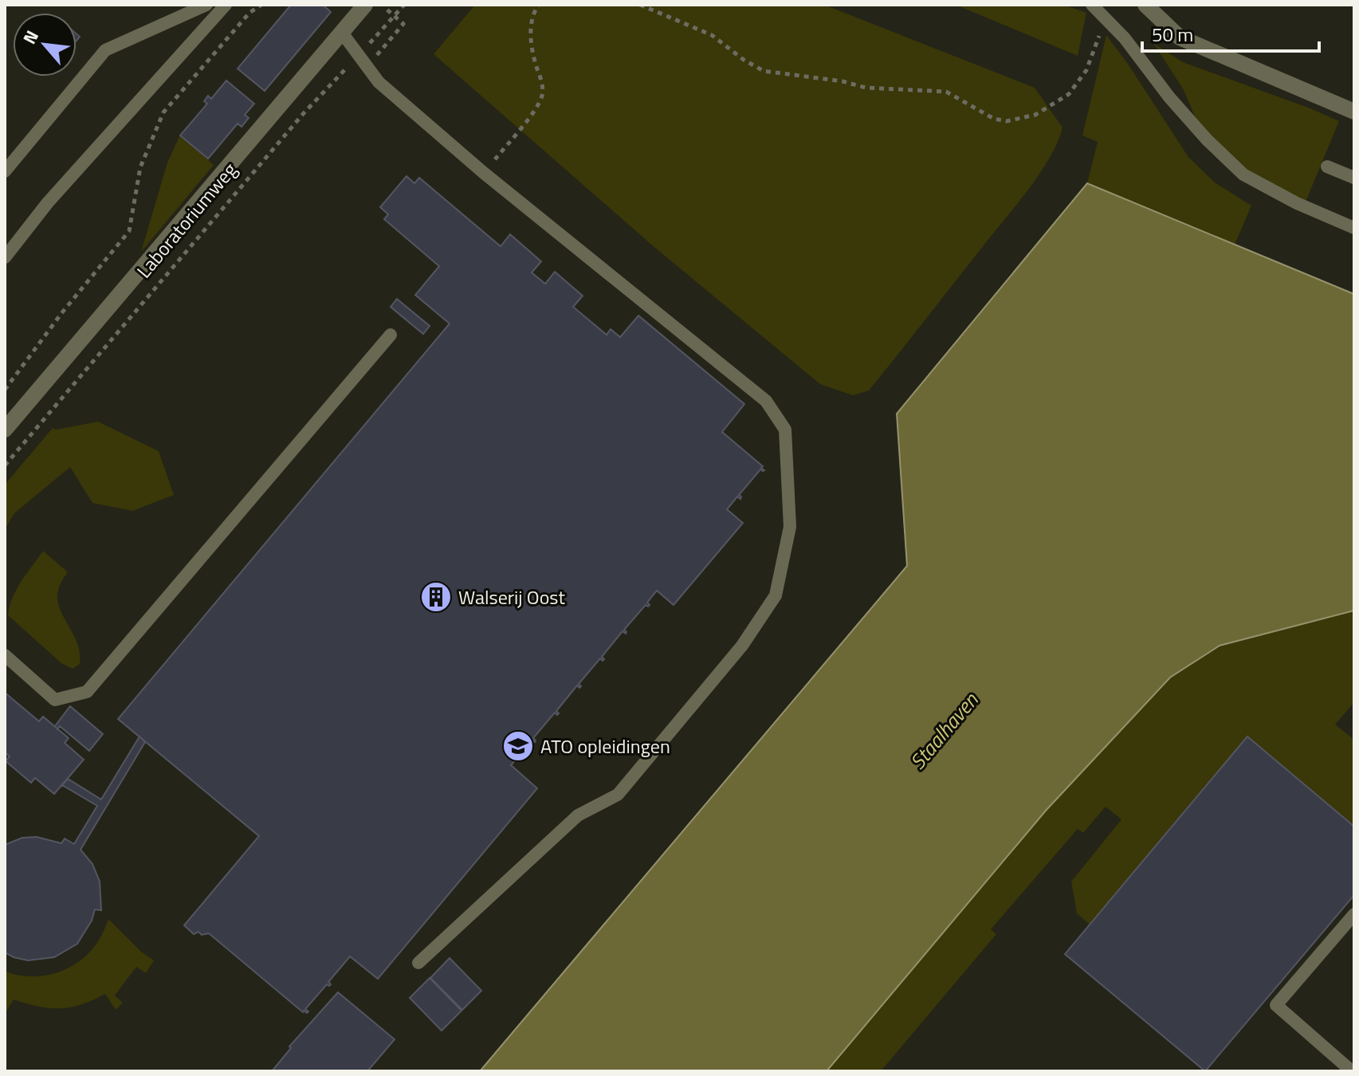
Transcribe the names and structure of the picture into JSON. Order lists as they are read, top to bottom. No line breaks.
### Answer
{"streets":{"street":["Laboratoriumweg"]},"water":["Staalhaven"],"places":{"building":["Walserij Oost"],"school or university":["ATO opleidingen"]},"scale_bar":"50 m","north":"top left"}
